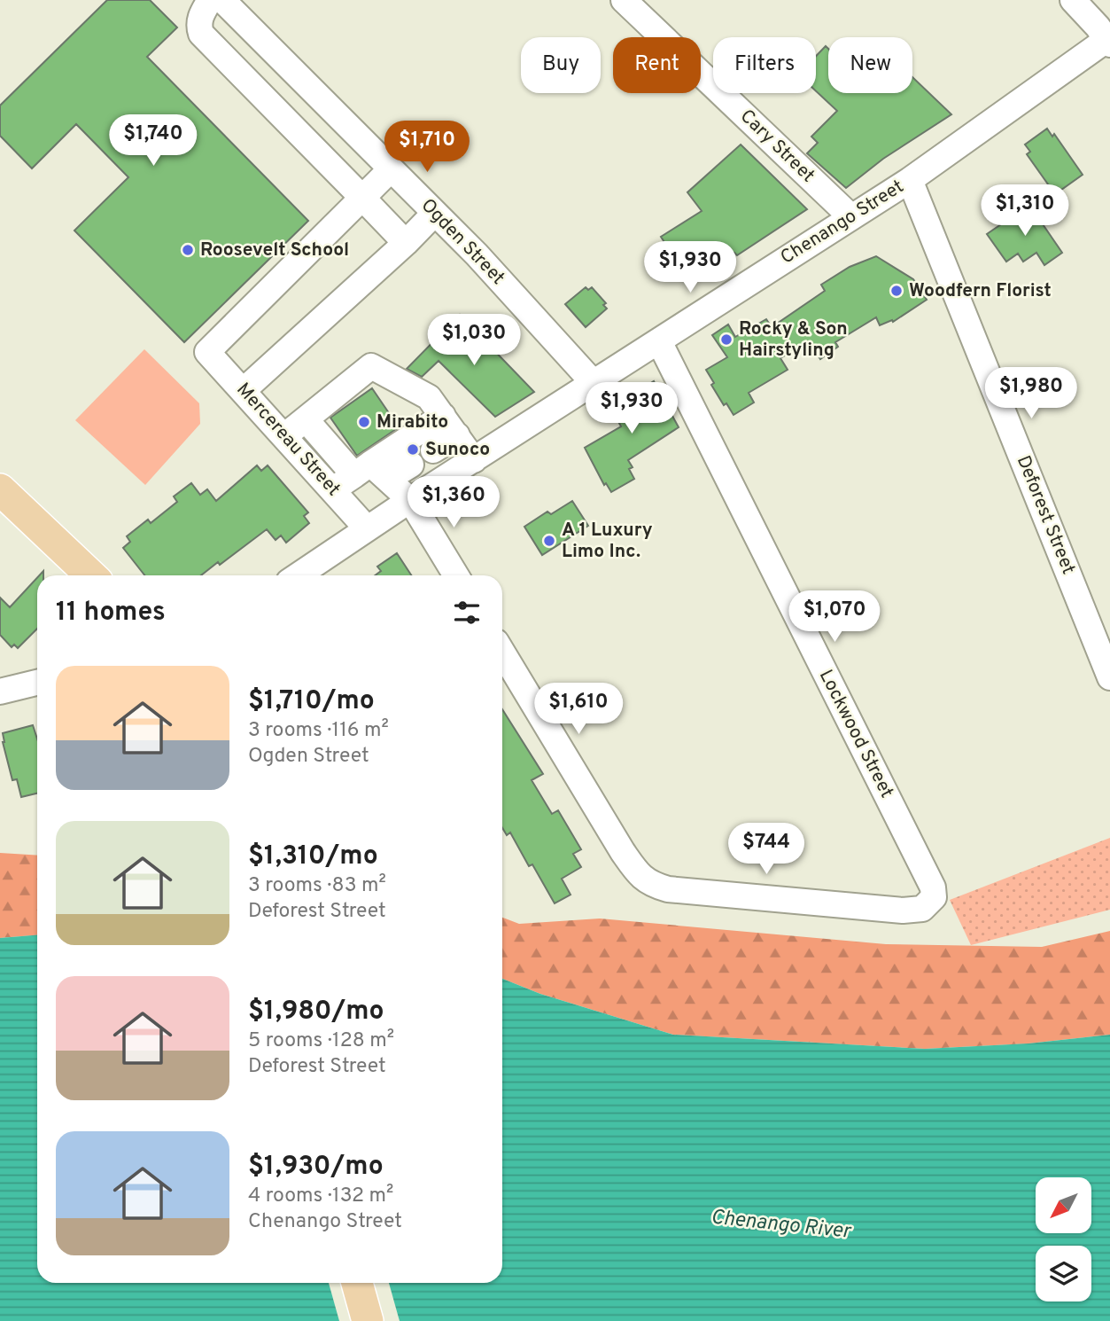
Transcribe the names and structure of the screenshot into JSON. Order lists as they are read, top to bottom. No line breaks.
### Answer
{"streets":{"street":["Cary Street","Chenango Street","Ogden Street","Mercereau Street","Deforest Street","Lockwood Street"]},"crossings":[["Cary Street","Chenango Street"],["Chenango Street","Ogden Street"],["Chenango Street","Mercereau Street"],["Chenango Street","Deforest Street"],["Chenango Street","Lockwood Street"]],"water":["Chenango River"],"places":["Roosevelt School","Woodfern Florist","Rocky & Son Hairstyling","Mirabito","Sunoco","A 1 Luxury Limo Inc."],"north":"bottom left","page":{"chip":["Buy","Rent","Filters","New"],"price":["$1,740","$1,710","$1,310","$1,930","$1,030","$1,980","$1,930","$1,360","$1,070","$1,610","$744"],"heading":"11 homes","list":[{"name":"$1,710/mo","note":"3 rooms · 116 m² · Ogden Street"},{"name":"$1,310/mo","note":"3 rooms · 83 m² · Deforest Street"},{"name":"$1,980/mo","note":"5 rooms · 128 m² · Deforest Street"},{"name":"$1,930/mo","note":"4 rooms · 132 m² · Chenango Street"}]}}
